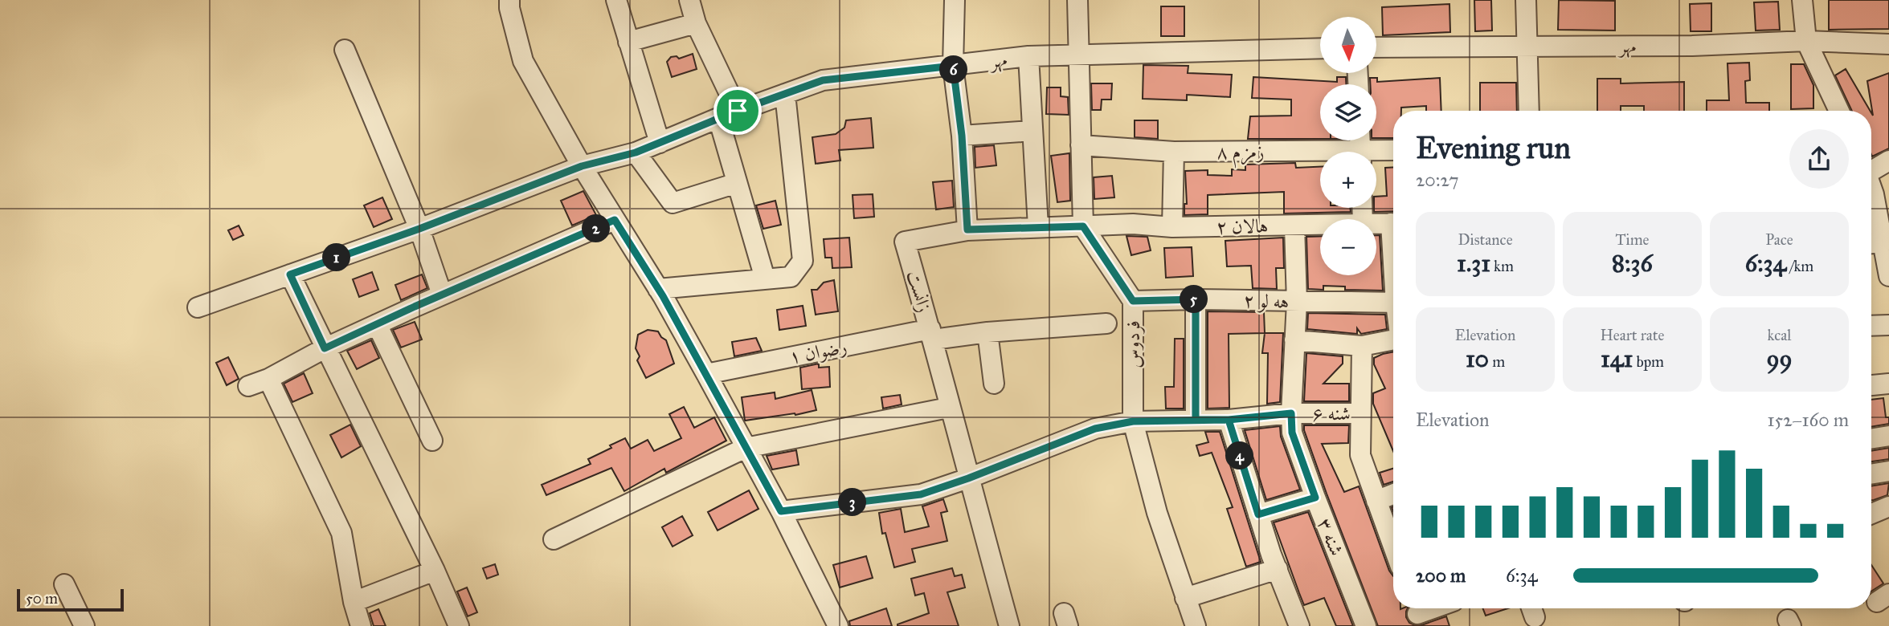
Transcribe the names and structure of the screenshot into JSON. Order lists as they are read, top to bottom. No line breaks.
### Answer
{"streets":{"street":["مهر","زمزم ۸","هالان ۲","زانست","هه لو ۲","فردوس","رضوان ۱","شنه ۶","شنه ۳"]},"crossings":[["هالان ۲","زانست"],["هالان ۲","فردوس"],["هالان ۲","شنه ۳"],["زانست","رضوان ۱"],["هه لو ۲","فردوس"],["هه لو ۲","شنه ۳"],["فردوس","شنه ۶"],["شنه ۶","شنه ۳"]],"scale_bar":"50 m","north":"bottom","page":{"map_buttons":["+","−"],"pins":["6","2","1","5","4","3"],"heading":["Evening run","20:27"],"stats":[["Distance","1.31 km"],["Time","8:36"],["Pace","6:34 /km"],["Elevation","10 m"],["Heart rate","141 bpm"],["kcal","99"]],"chart":["Elevation","152–160 m"],"list":[{"name":"200 m","note":"6:34"}],"scale":"50 m"}}
